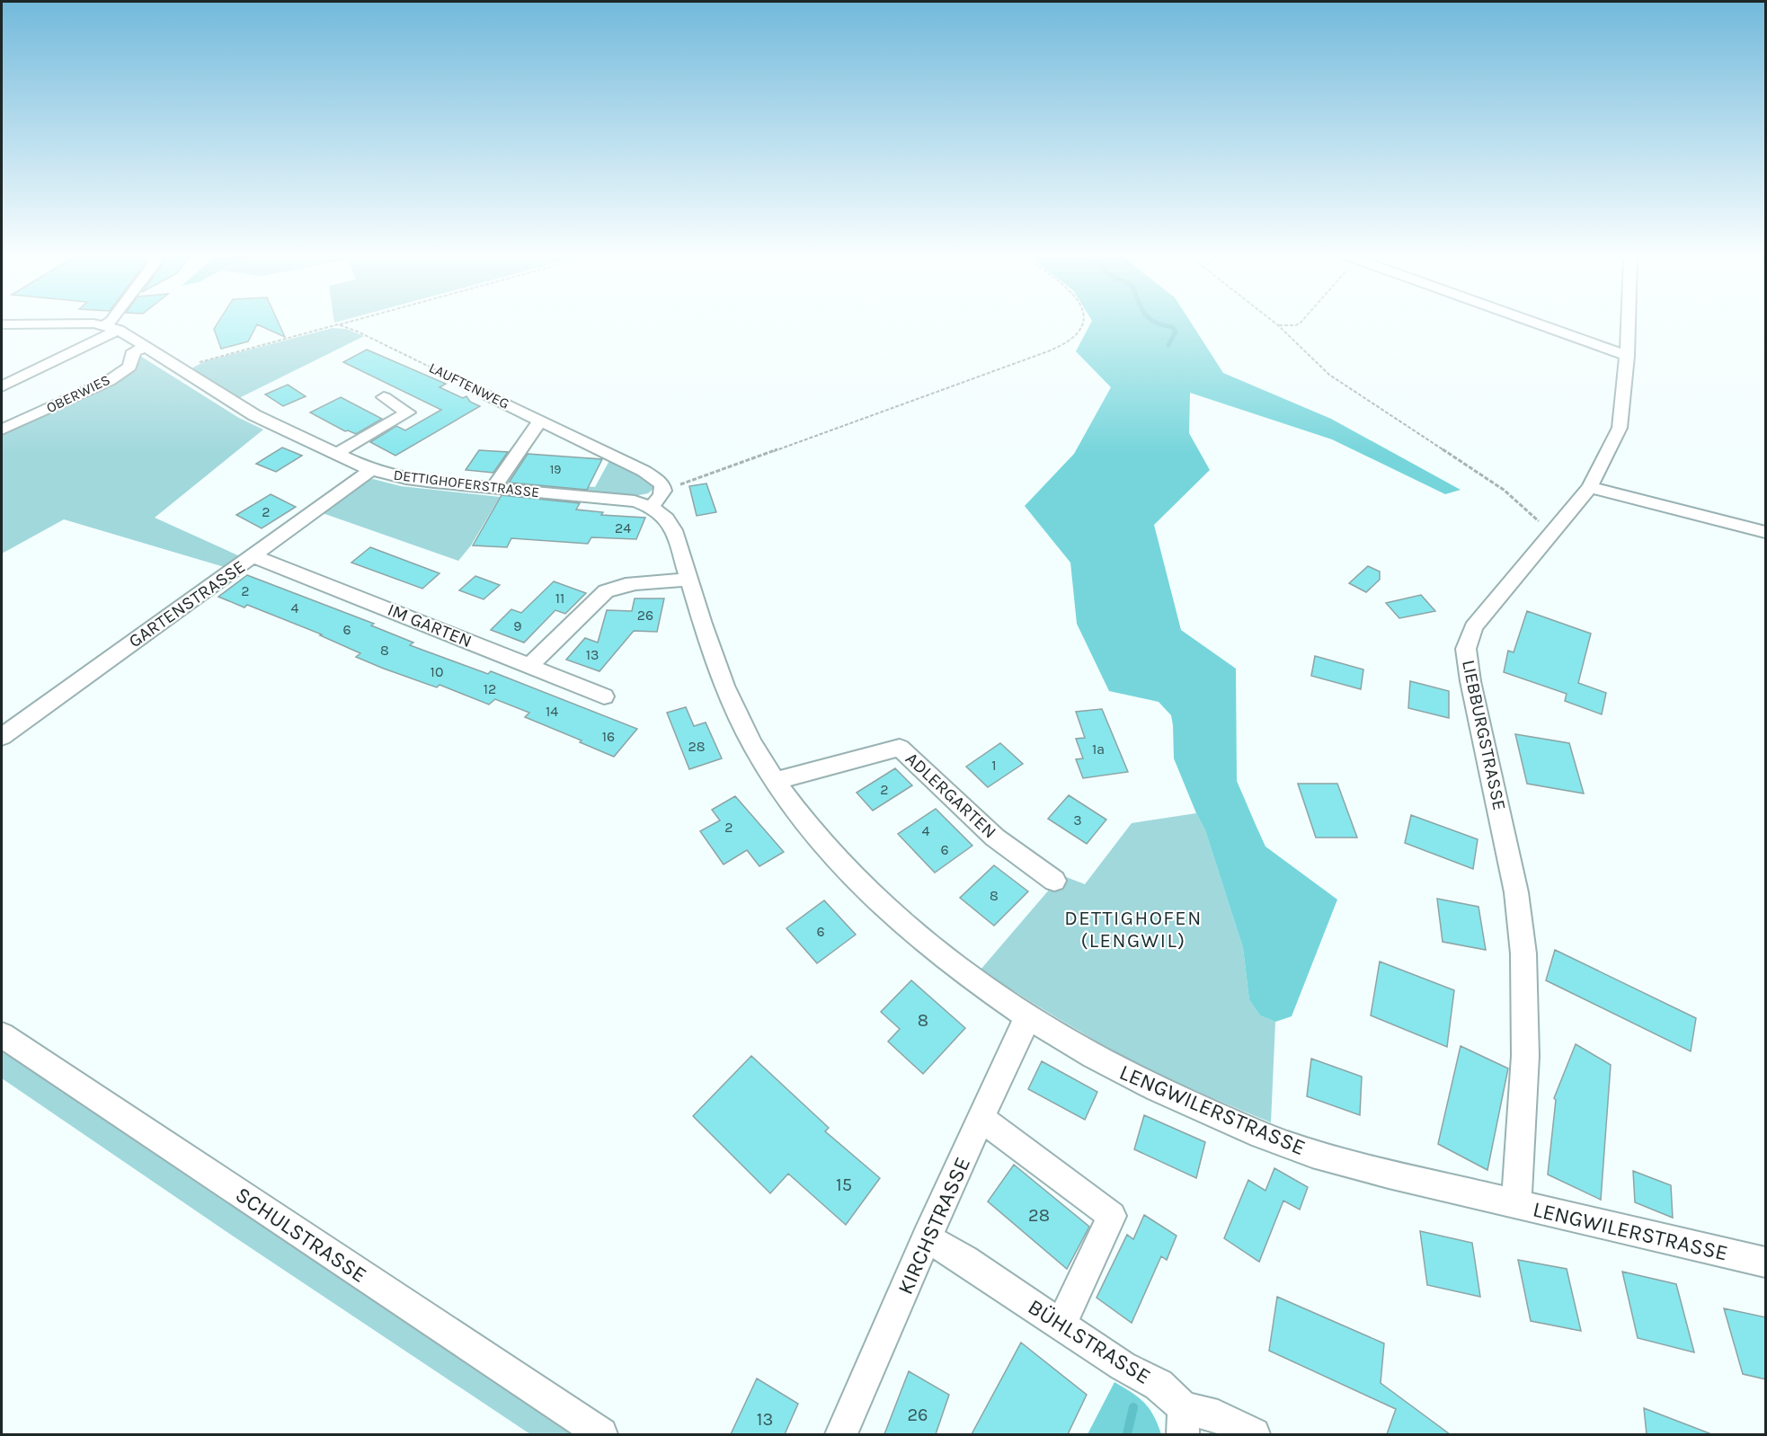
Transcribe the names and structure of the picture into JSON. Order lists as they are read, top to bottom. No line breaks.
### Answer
{"streets":{"street":["LAUFTENWEG","OBERWIES","DETTIGHOFERSTRASSE","GARTENSTRASSE","IM GARTEN","LIEBBURGSTRASSE","ADLERGARTEN","LENGWILERSTRASSE","KIRCHSTRASSE","SCHULSTRASSE","BÜHLSTRASSE"]},"crossings":[["OBERWIES","DETTIGHOFERSTRASSE"],["DETTIGHOFERSTRASSE","GARTENSTRASSE"],["DETTIGHOFERSTRASSE","ADLERGARTEN"],["DETTIGHOFERSTRASSE","LENGWILERSTRASSE"],["GARTENSTRASSE","IM GARTEN"],["LIEBBURGSTRASSE","LENGWILERSTRASSE"],["ADLERGARTEN","LENGWILERSTRASSE"],["LENGWILERSTRASSE","KIRCHSTRASSE"],["KIRCHSTRASSE","BÜHLSTRASSE"]],"districts":["DETTIGHOFEN (LENGWIL)"],"house_numbers":["19","2","24","2","11","4","26","9","6","8","13","10","12","14","16","28","1a","1","2","3","2","4","6","8","6","8","15","28","26","13"]}
